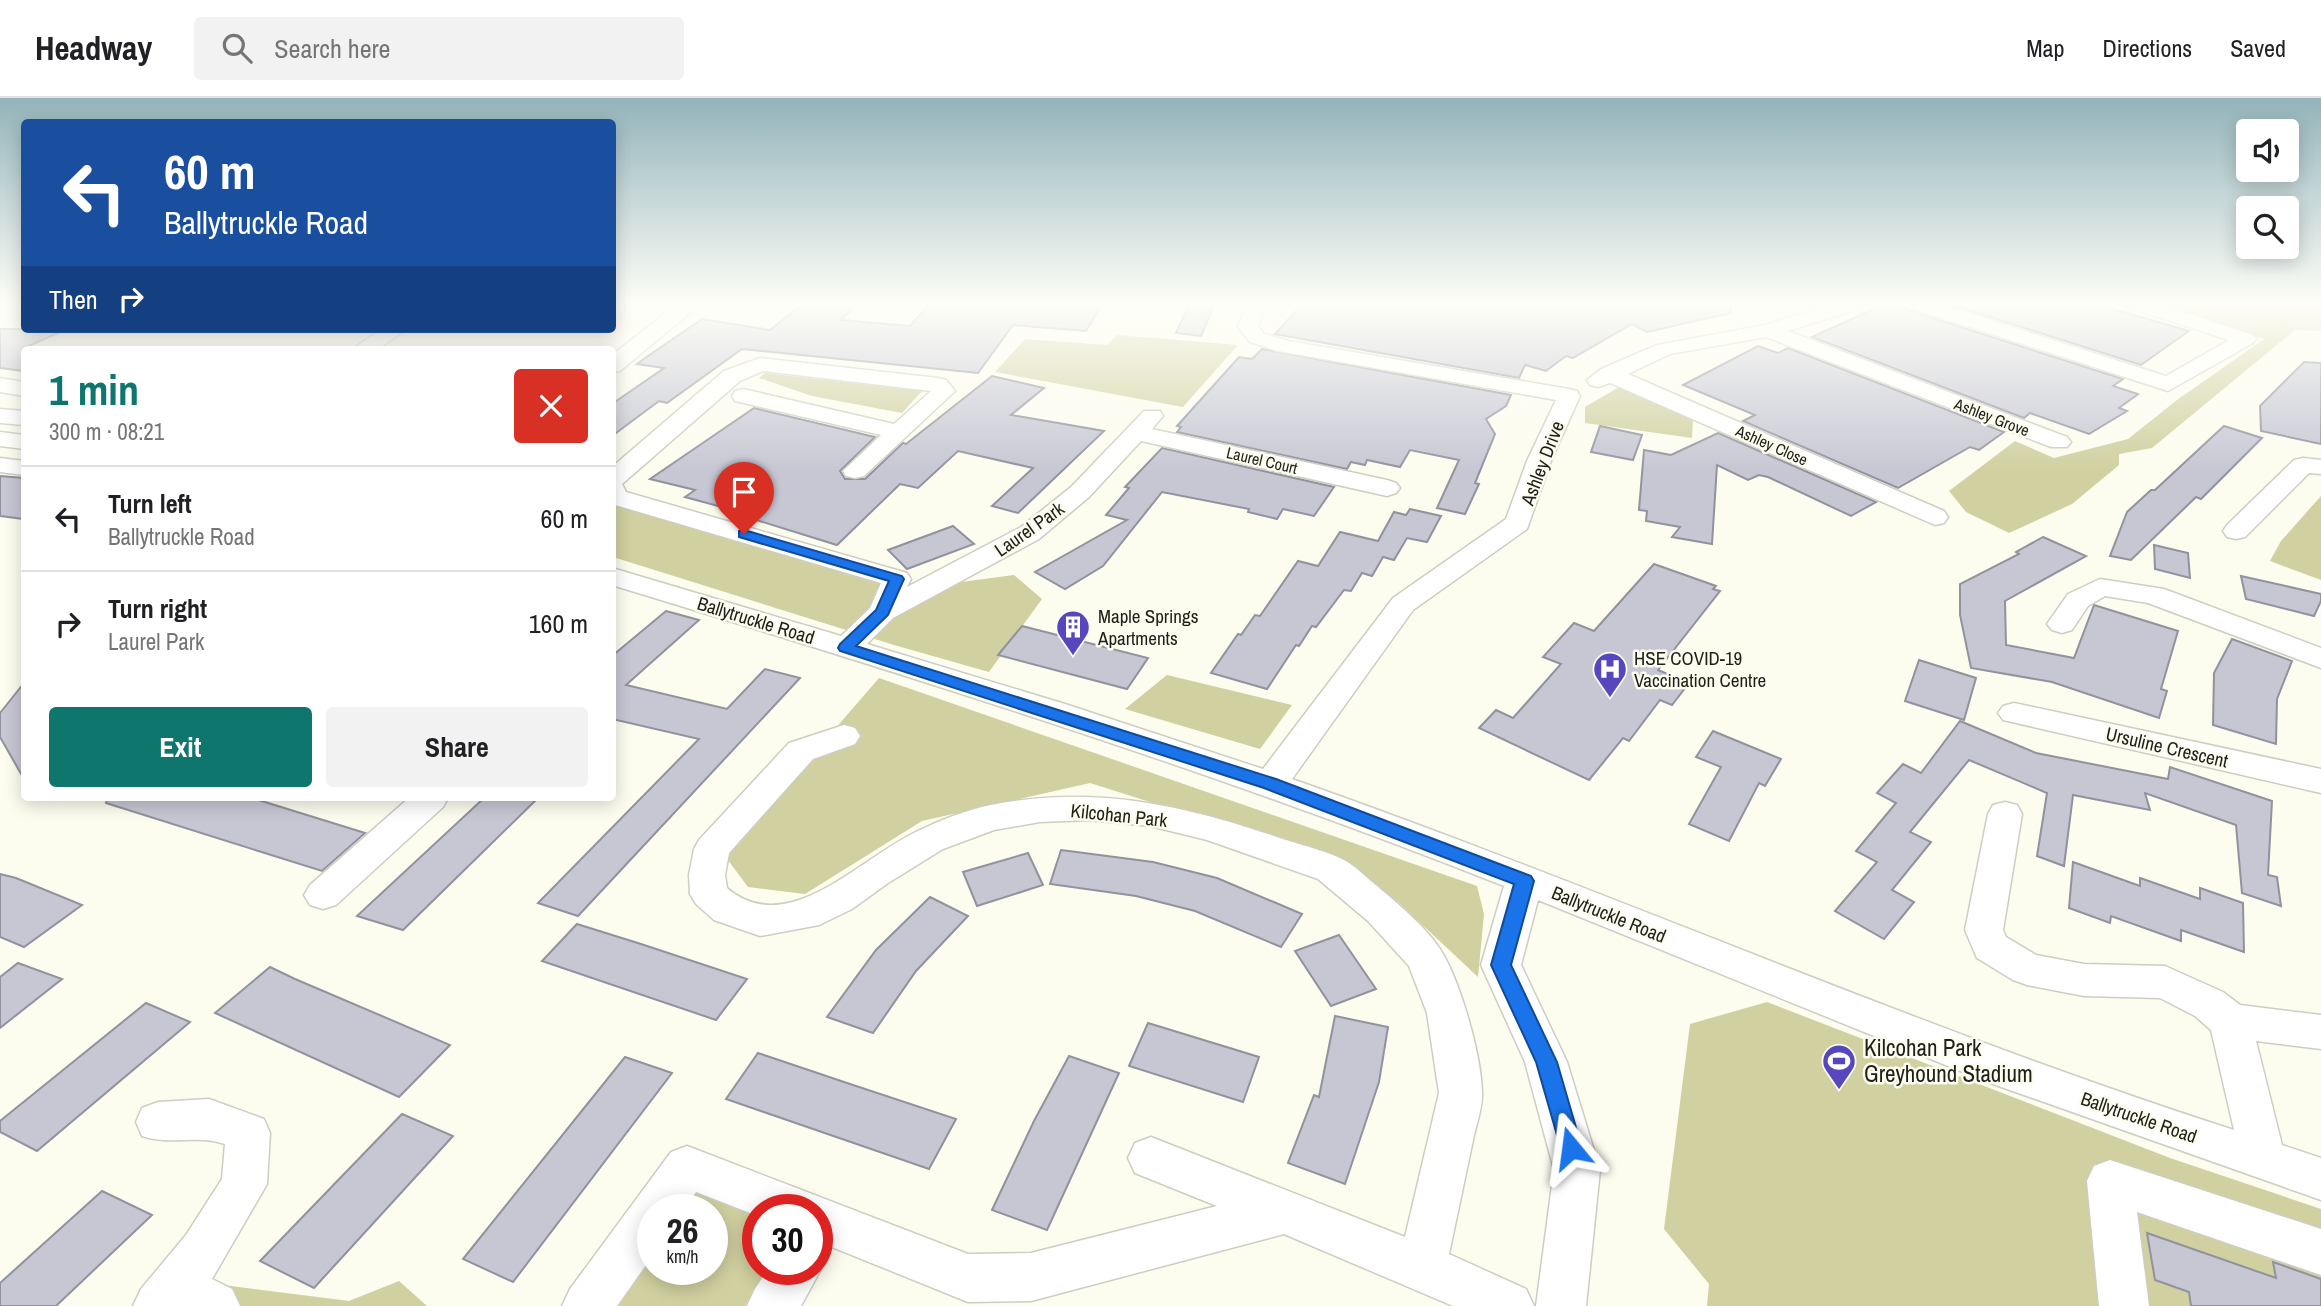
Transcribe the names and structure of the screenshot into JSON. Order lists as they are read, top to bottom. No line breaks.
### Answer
{"streets":{"street":["Ashley Grove","Ashley Close","Laurel Court","Ashley Drive","Laurel Park","Ballytruckle Road","Ursuline Crescent","Kilcohan Park"]},"crossings":[["Laurel Court","Laurel Park"],["Ashley Drive","Ballytruckle Road"],["Laurel Park","Ballytruckle Road"]],"places":{"building":["Maple Springs Apartments"],"hospital":["HSE COVID-19 Vaccination Centre"],"sports":["Kilcohan Park Greyhound Stadium"]},"page":{"header":"Headway","search":"Search here","nav":["Map","Directions","Saved"],"turn":["60 m","Ballytruckle Road"],"then":"Then","heading":["1 min","300 m · 08:21"],"list":[{"name":"Turn left","note":"Ballytruckle Road","value":"60 m"},{"name":"Turn right","note":"Laurel Park","value":"160 m"}],"buttons":["Exit","Share"],"speed":"26 km/h","limit":"30"}}
